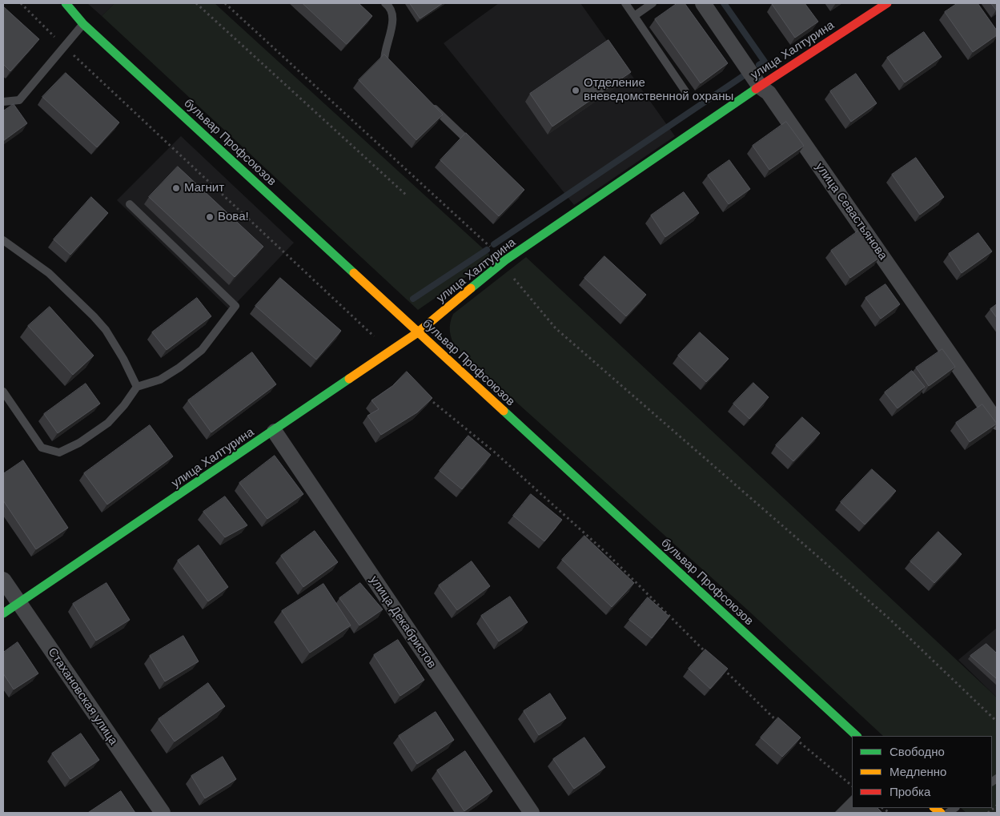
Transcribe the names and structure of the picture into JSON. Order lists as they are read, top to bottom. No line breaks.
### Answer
{"streets":{"main road":["улица Халтурина","бульвар Профсоюзов"],"street":["улица Севастьянова","улица Декабристов","Стахановская улица"]},"crossings":[["улица Халтурина","бульвар Профсоюзов"],["улица Халтурина","улица Севастьянова"],["улица Халтурина","улица Декабристов"],["улица Халтурина","Стахановская улица"]],"places":["Отделение вневедомственной охраны","Магнит","Вова!"],"legend":["Свободно","Медленно","Пробка"]}
